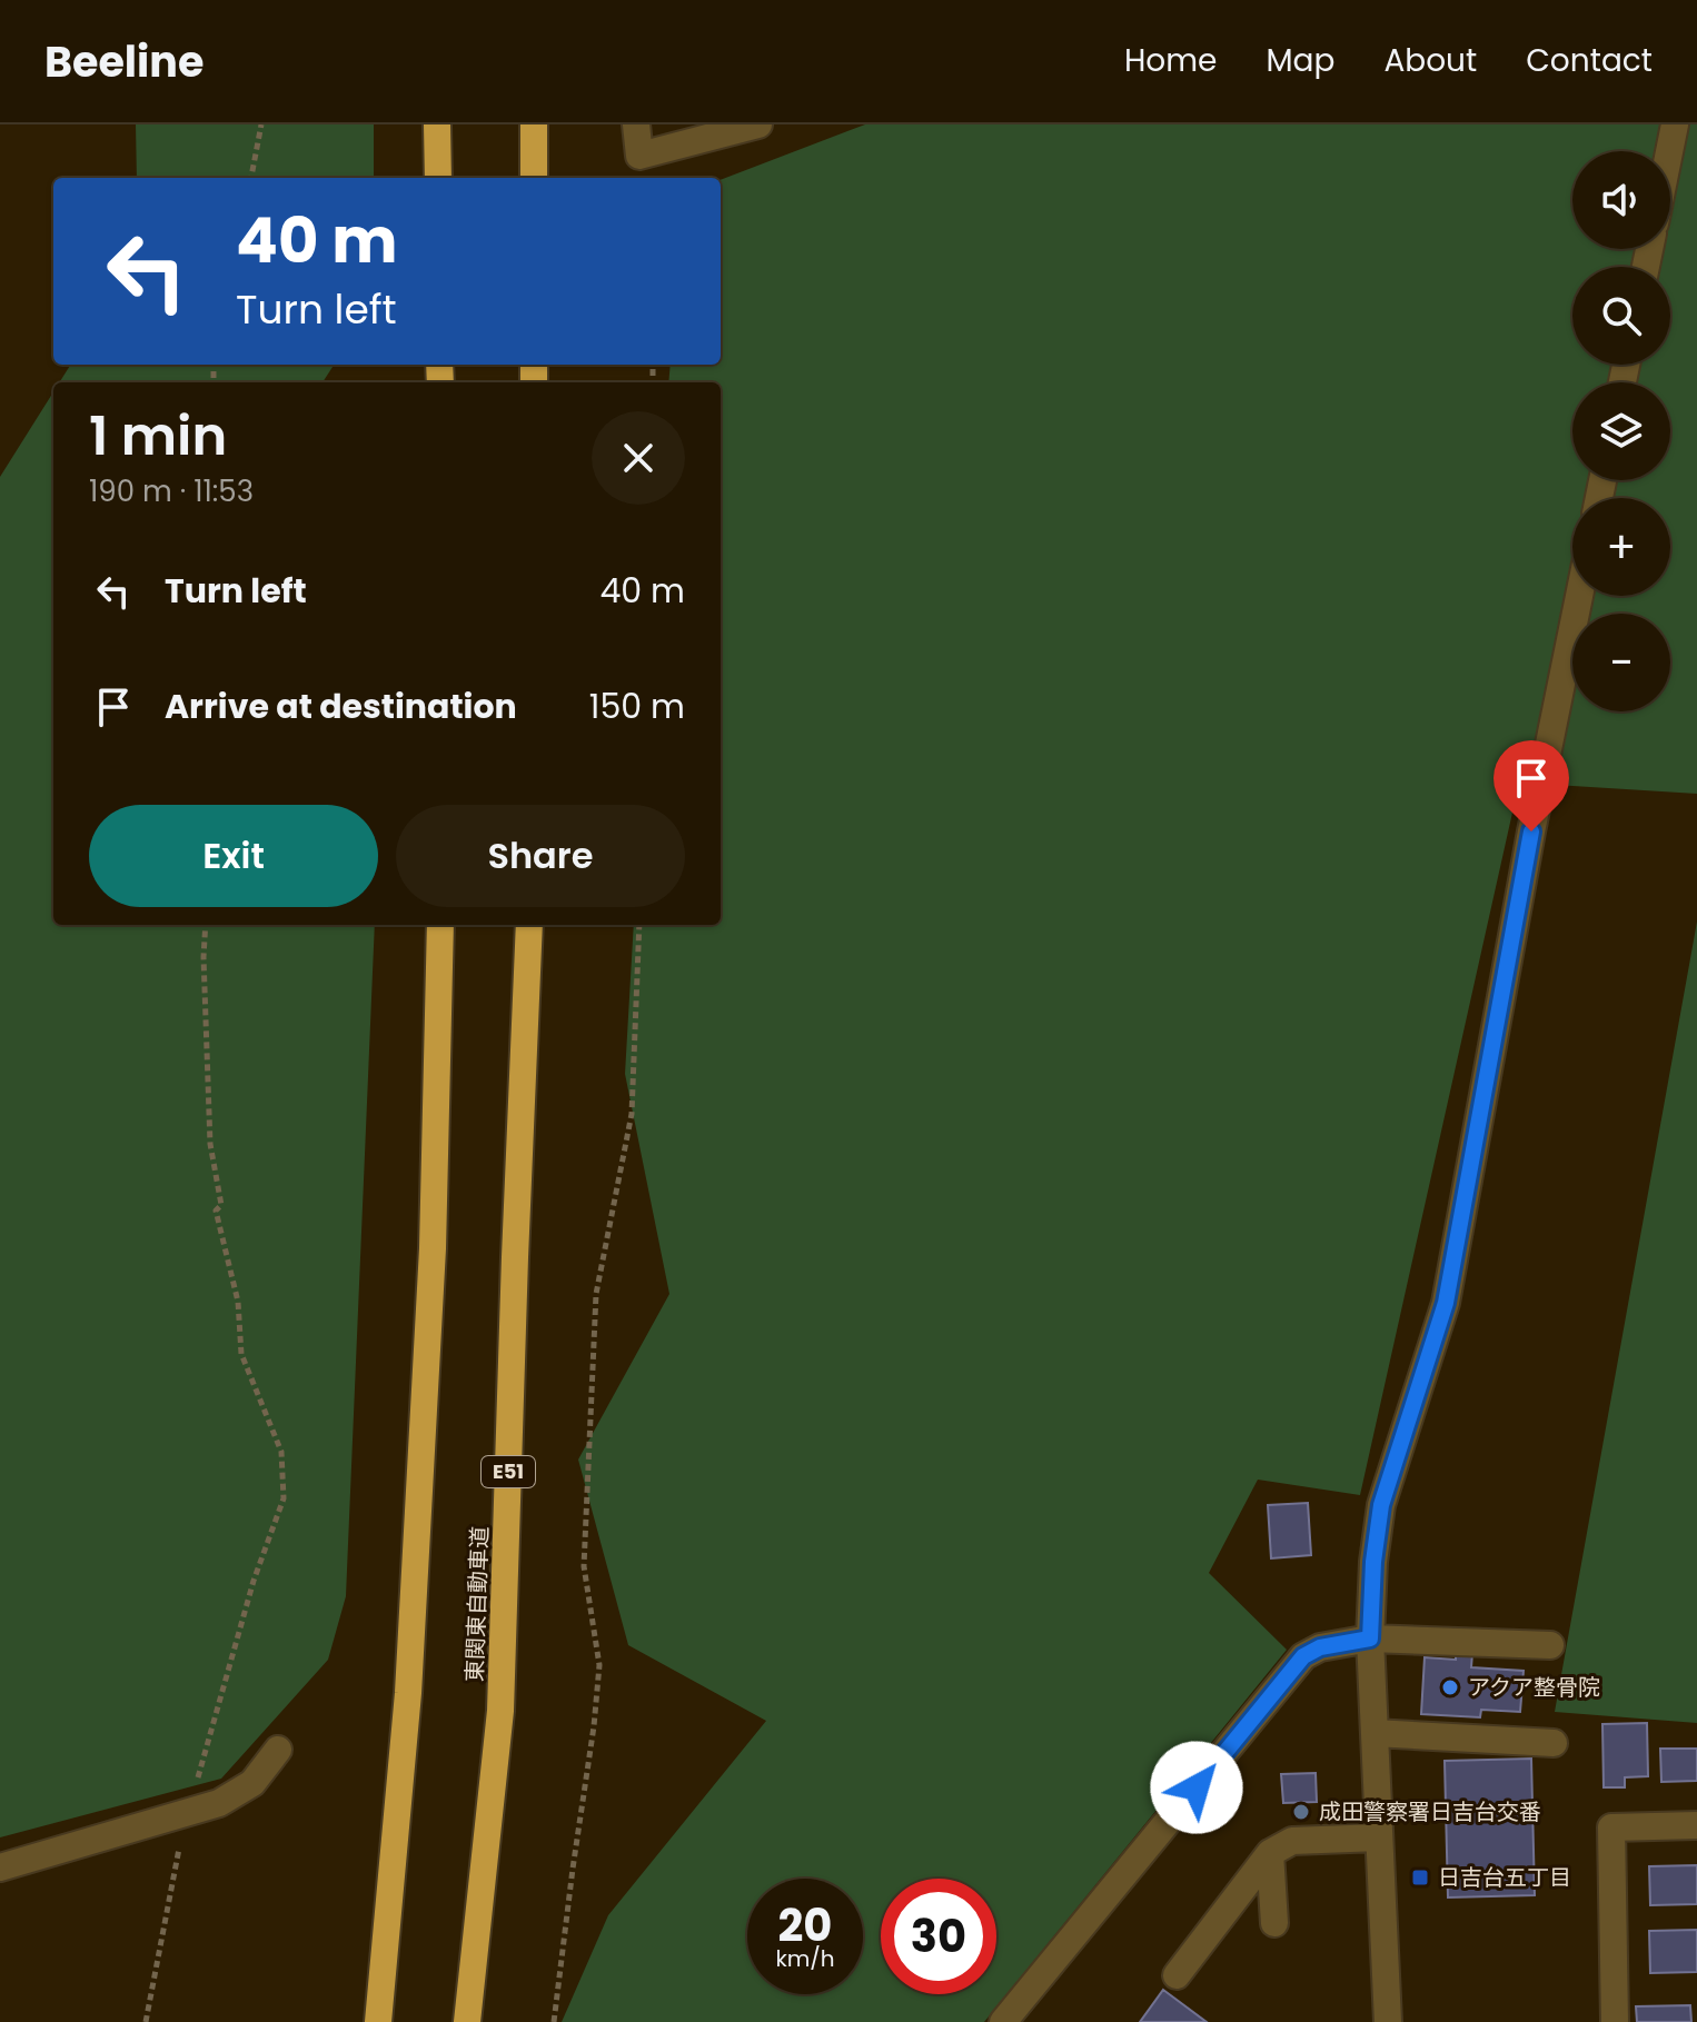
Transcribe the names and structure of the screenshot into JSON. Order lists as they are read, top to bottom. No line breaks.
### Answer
{"streets":{"highway":["E51","東関東自動車道"]},"places":{"other":["アクア整骨院","成田警察署日吉台交番"],"transit":["日吉台五丁目"]},"page":{"header":"Beeline","nav":["Home","Map","About","Contact"],"map_buttons":["+","−"],"turn":["40 m","Turn left"],"heading":["1 min","190 m · 11:53"],"list":[{"name":"Turn left","value":"40 m"},{"name":"Arrive at destination","value":"150 m"}],"buttons":["Exit","Share"],"speed":"20 km/h","limit":"30"}}
